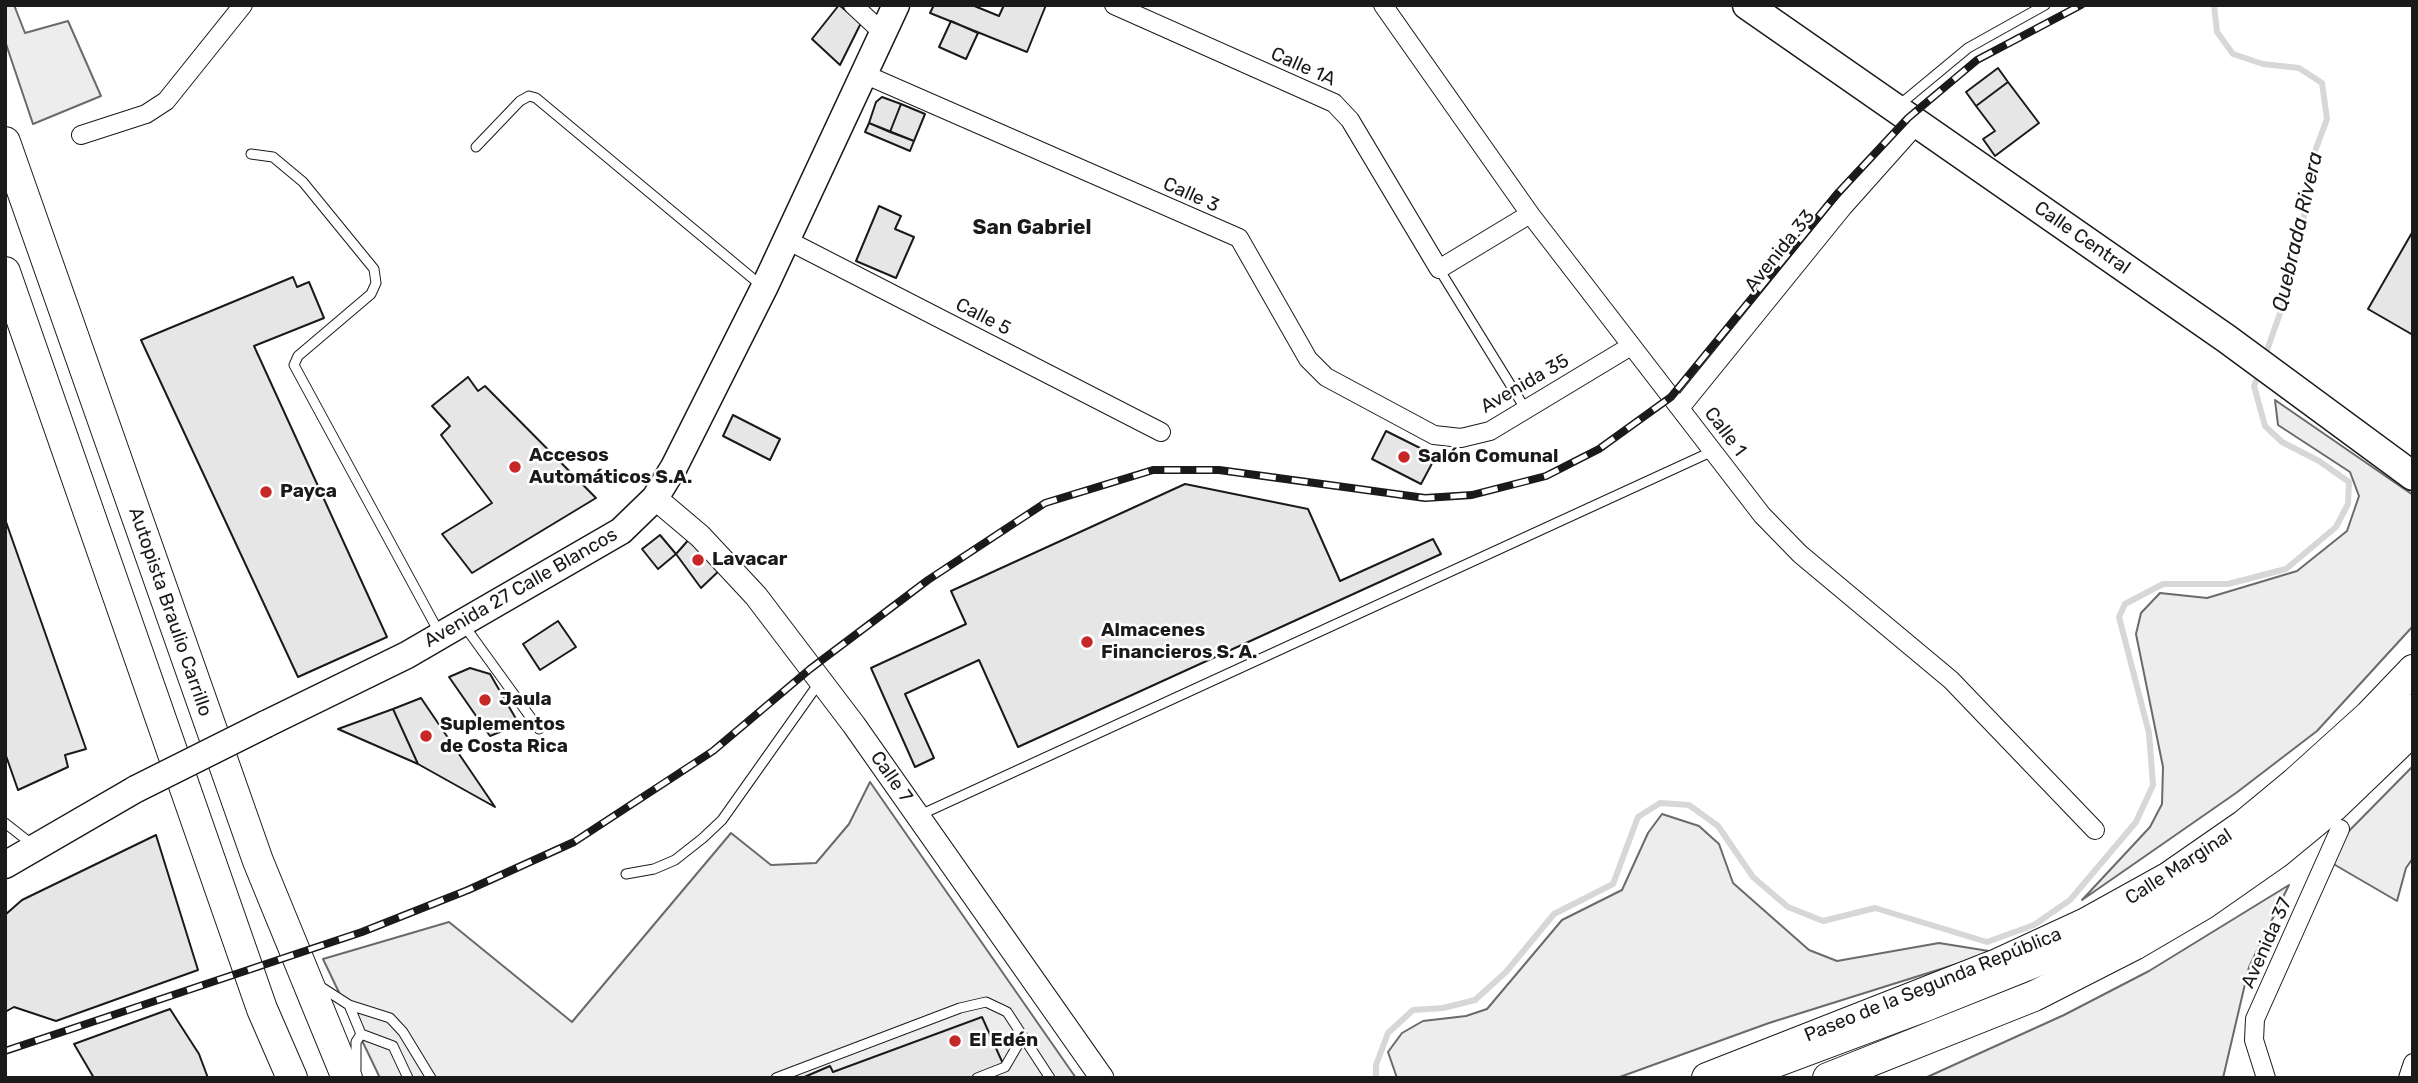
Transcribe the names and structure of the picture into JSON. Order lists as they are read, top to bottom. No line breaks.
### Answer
{"streets":{"highway":["Autopista Braulio Carrillo","Paseo de la Segunda República"],"main road":["Calle Central","Avenida 27 Calle Blancos"],"street":["Calle 1A","Calle 3","Avenida 33","Calle 5","Avenida 35","Calle 1","Calle 7","Calle Marginal","Avenida 37"]},"crossings":[["Calle 3","Avenida 35"],["Calle 3","Avenida 27 Calle Blancos"],["Calle Central","Avenida 33"],["Avenida 33","Calle 1"],["Calle 5","Avenida 27 Calle Blancos"],["Avenida 35","Calle 1"],["Avenida 27 Calle Blancos","Calle 7"],["Calle Marginal","Paseo de la Segunda República"]],"districts":["San Gabriel"],"water":["Quebrada Rivera"],"places":["Salón Comunal","Accesos Automáticos S.A.","Payca","Lavacar","Almacenes Financieros S. A.","Jaula","Suplementos de Costa Rica","El Edén"]}
